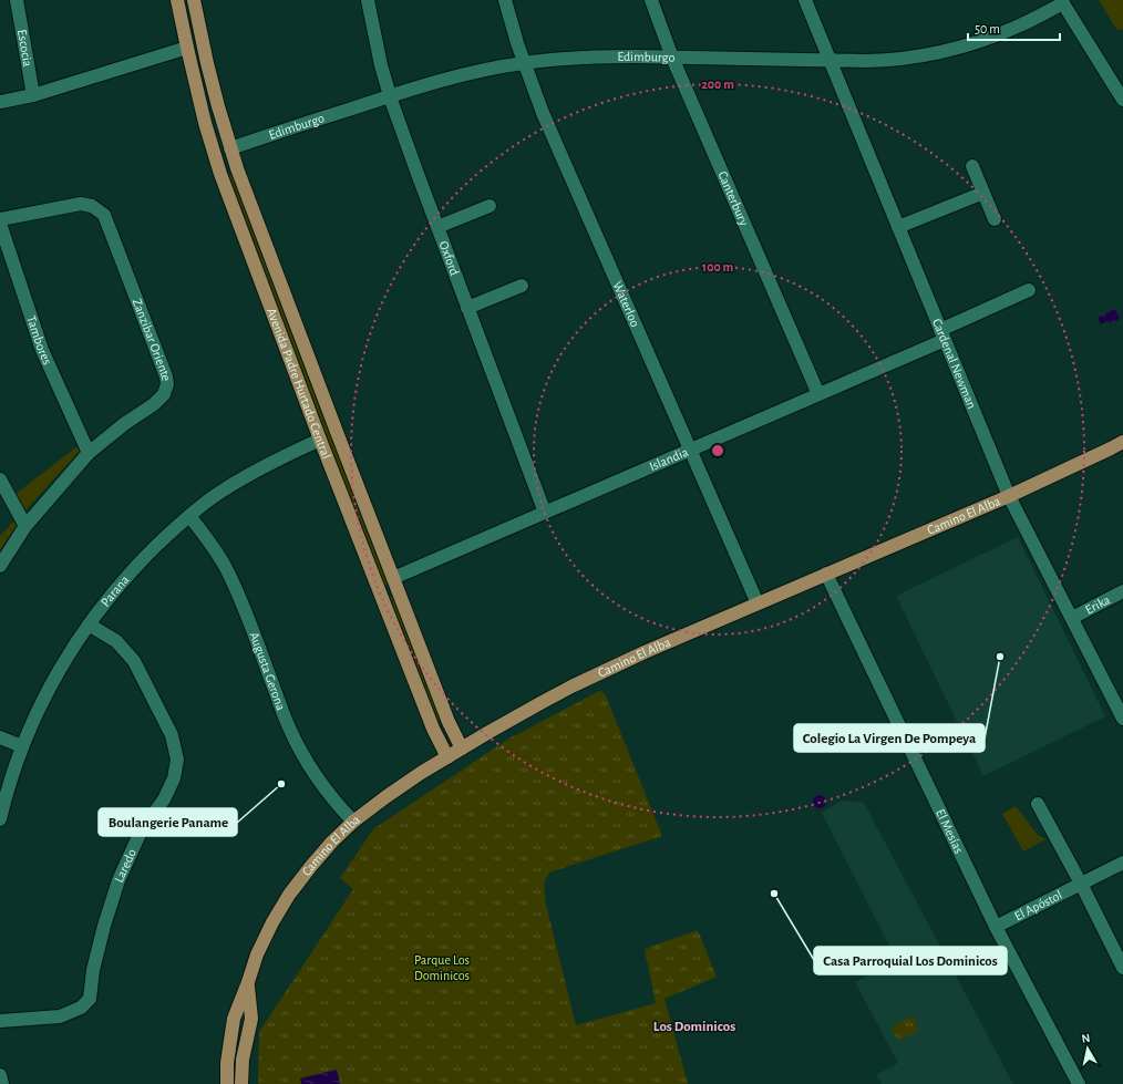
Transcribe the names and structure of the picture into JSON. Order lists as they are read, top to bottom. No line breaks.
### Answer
{"streets":{"main road":["Avenida Padre Hurtado Central","Camino El Alba"],"street":["Escocia","Edimburgo","Canterbury","Oxford","Waterloo","Tambores","Zanzibar Oriente","Cardenal Newman","Islandia","Parana","Erika","Augusta Gerona","El Mesías","Laredo","El Apóstol"]},"crossings":[["Edimburgo","Canterbury"],["Edimburgo","Oxford"],["Edimburgo","Waterloo"],["Edimburgo","Cardenal Newman"],["Edimburgo","Avenida Padre Hurtado Central"],["Canterbury","Islandia"],["Oxford","Islandia"],["Waterloo","Islandia"],["Waterloo","Camino El Alba"],["Tambores","Zanzibar Oriente"],["Cardenal Newman","Islandia"],["Cardenal Newman","Camino El Alba"],["Cardenal Newman","Erika"],["Avenida Padre Hurtado Central","Islandia"],["Avenida Padre Hurtado Central","Camino El Alba"],["Avenida Padre Hurtado Central","Parana"],["Camino El Alba","Augusta Gerona"],["Camino El Alba","El Mesías"],["Parana","Augusta Gerona"],["Parana","Laredo"],["El Mesías","El Apóstol"]],"districts":["Los Dominicos"],"parks":["Parque Los Dominicos"],"places":["Colegio La Virgen De Pompeya","Boulangerie Paname","Casa Parroquial Los Dominicos"],"scale_bar":"50 m","north":"top","rings":["200 m","100 m"]}
